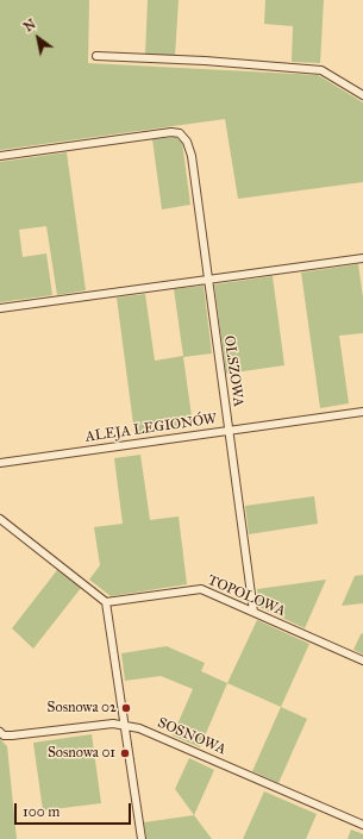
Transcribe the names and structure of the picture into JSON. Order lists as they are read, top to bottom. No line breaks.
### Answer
{"streets":{"street":["OLSZOWA","ALEJA LEGIONÓW","TOPOLOWA","SOSNOWA"]},"crossings":[["OLSZOWA","ALEJA LEGIONÓW"],["OLSZOWA","TOPOLOWA"]],"places":["Sosnowa 02","Sosnowa 01"],"scale_bar":"100 m","north":"top left"}
